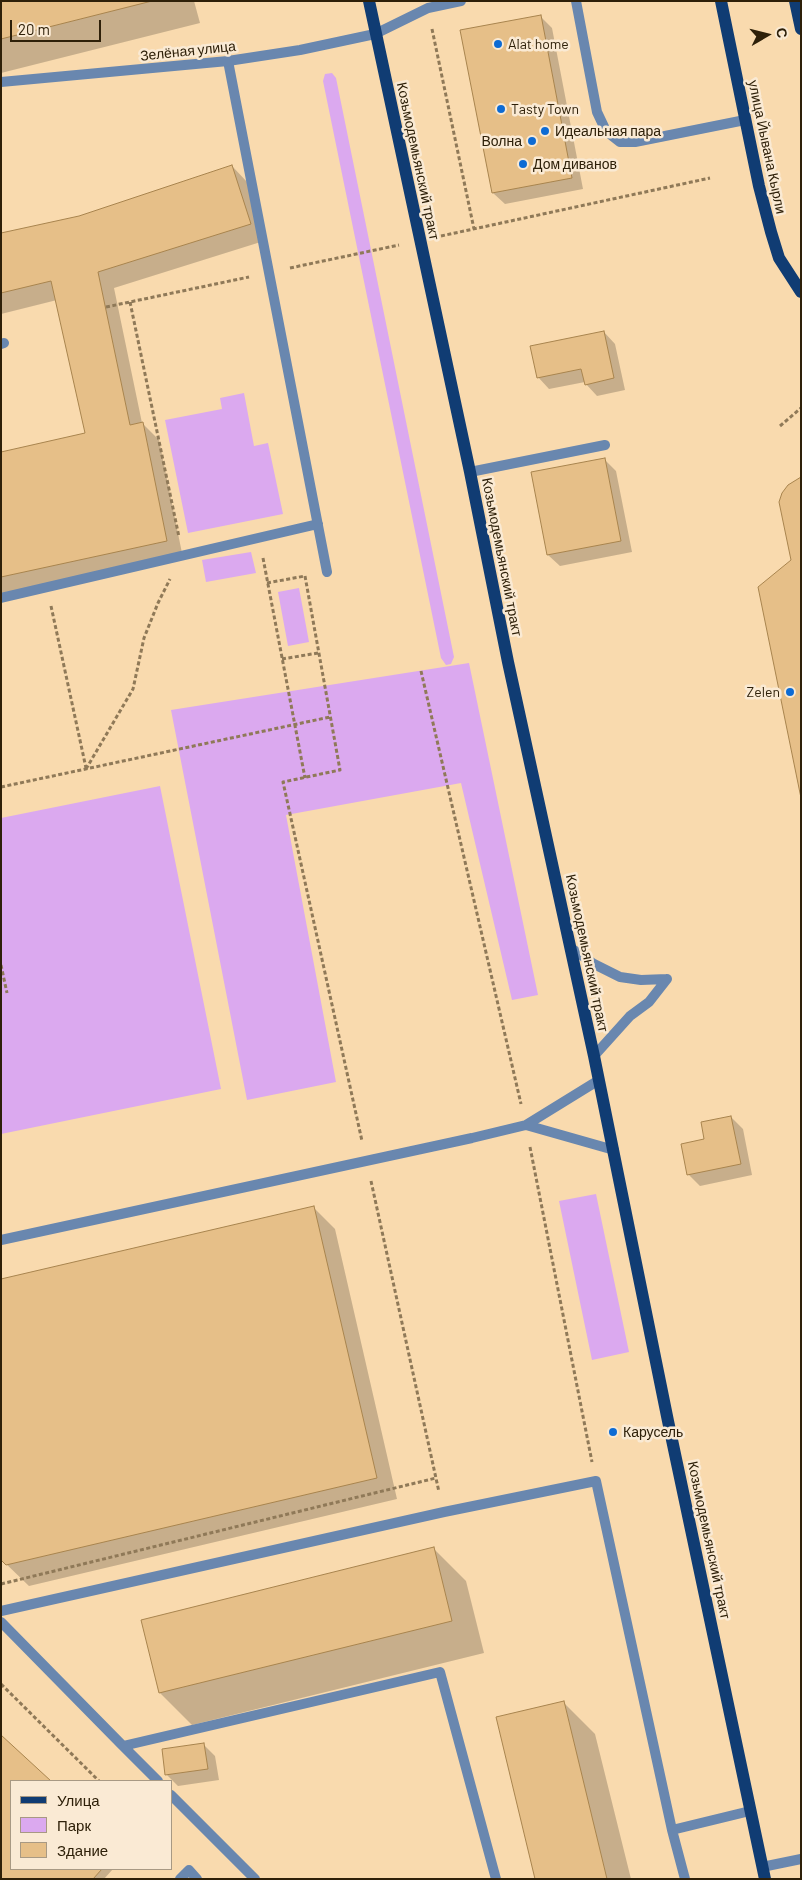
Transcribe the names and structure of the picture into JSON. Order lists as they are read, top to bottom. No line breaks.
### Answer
{"streets":{"main road":["улица Йывана Кырли","Козьмодемьянский тракт"],"street":["Зелёная улица"]},"crossings":[["Зелёная улица","Козьмодемьянский тракт"]],"places":["Alat home","Tasty Town","Идеальная пара","Волна","Дом диванов","Zelen","Карусель"],"legend":["Улица","Парк","Здание"],"scale_bar":"20 m","north":"right"}
